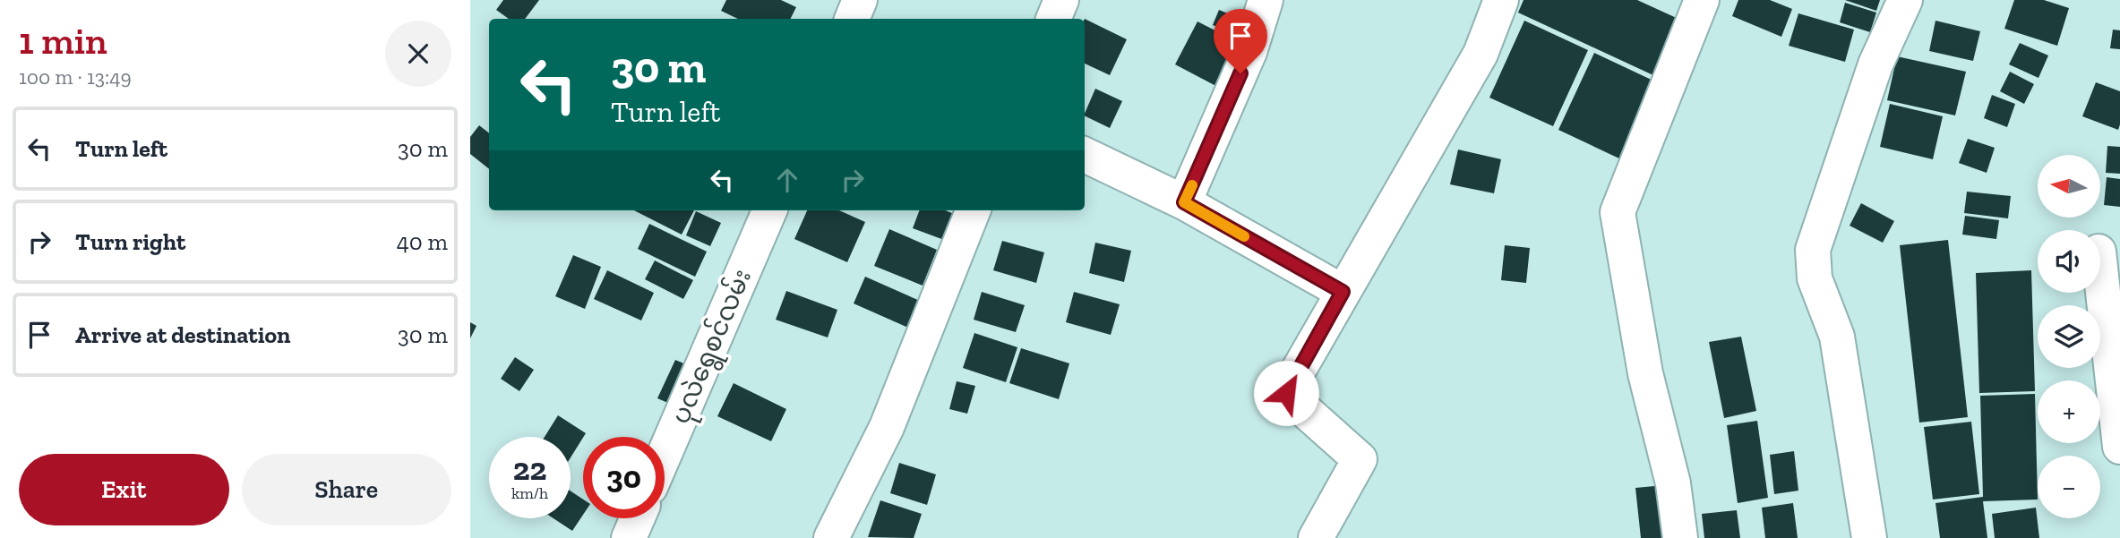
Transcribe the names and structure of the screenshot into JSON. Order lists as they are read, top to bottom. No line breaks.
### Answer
{"streets":{"street":["ပုလဲရွေစင်လမ်း"]},"north":"left","page":{"heading":["1 min","100 m · 13:49"],"turn":["30 m","Turn left"],"list":[{"name":"Turn left","value":"30 m"},{"name":"Turn right","value":"40 m"},{"name":"Arrive at destination","value":"30 m"}],"map_buttons":["+","−"],"speed":"22 km/h","limit":"30","buttons":["Exit","Share"]}}
